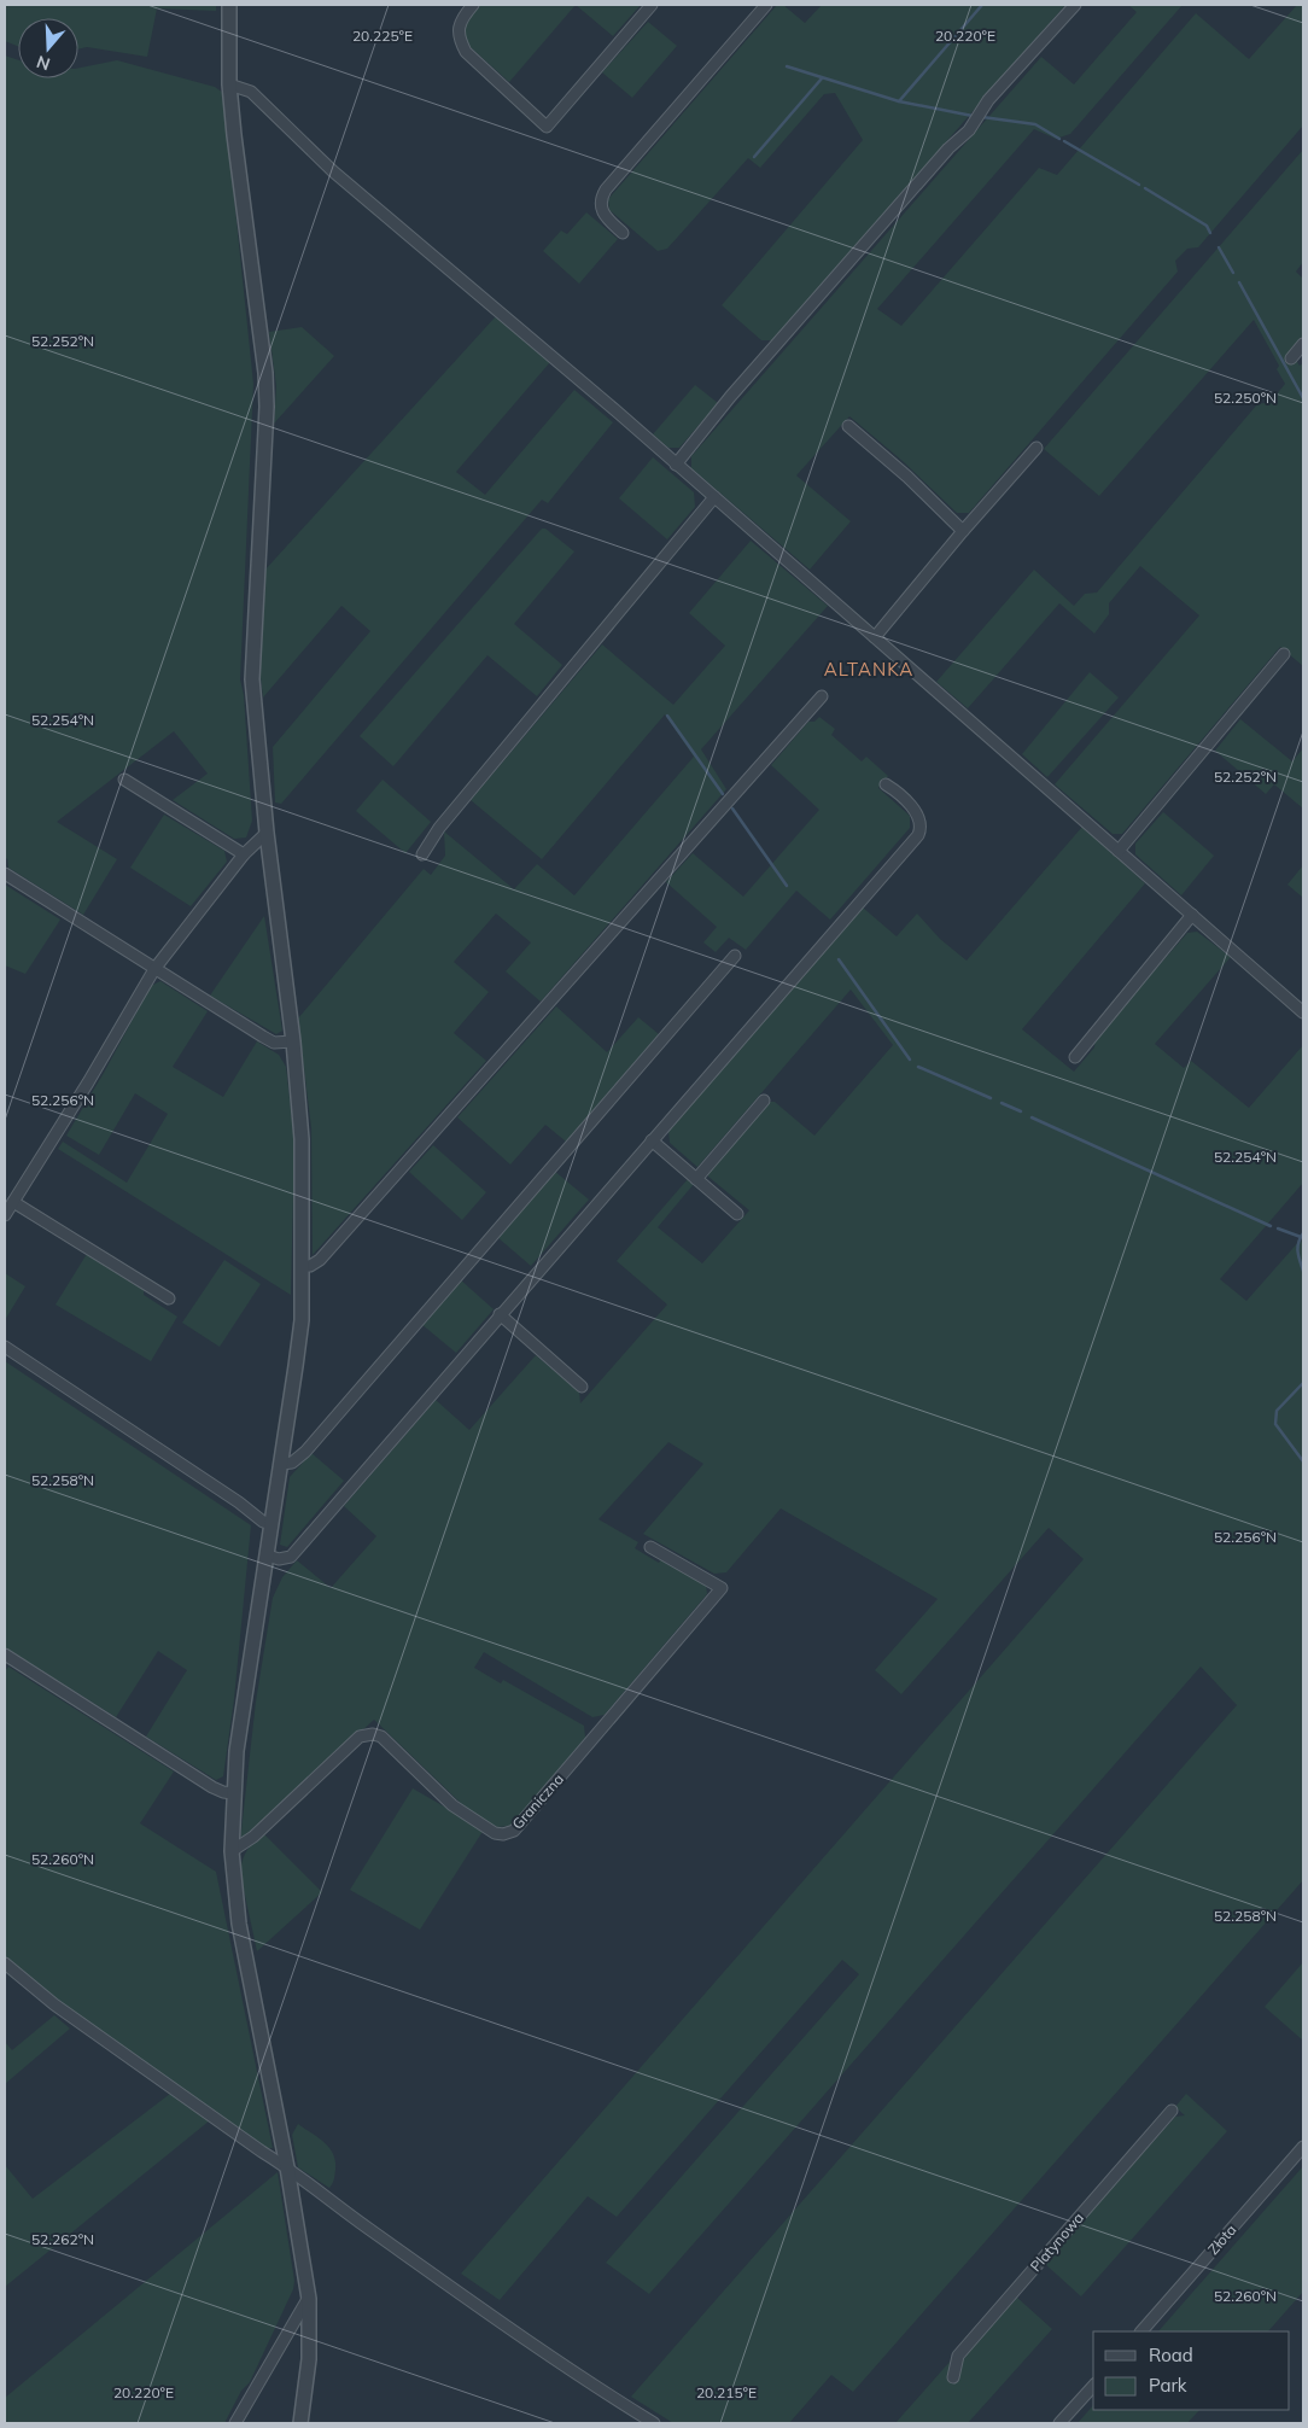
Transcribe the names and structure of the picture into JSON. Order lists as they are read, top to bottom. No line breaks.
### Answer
{"streets":{"street":["Graniczna","Złota","Platynowa"]},"districts":["ALTANKA"],"legend":["Road","Park"],"north":"bottom","coordinates":["20.225°E","20.220°E","52.252°N","52.250°N","52.254°N","52.256°N","52.258°N","52.260°N","52.262°N","20.215°E"]}
